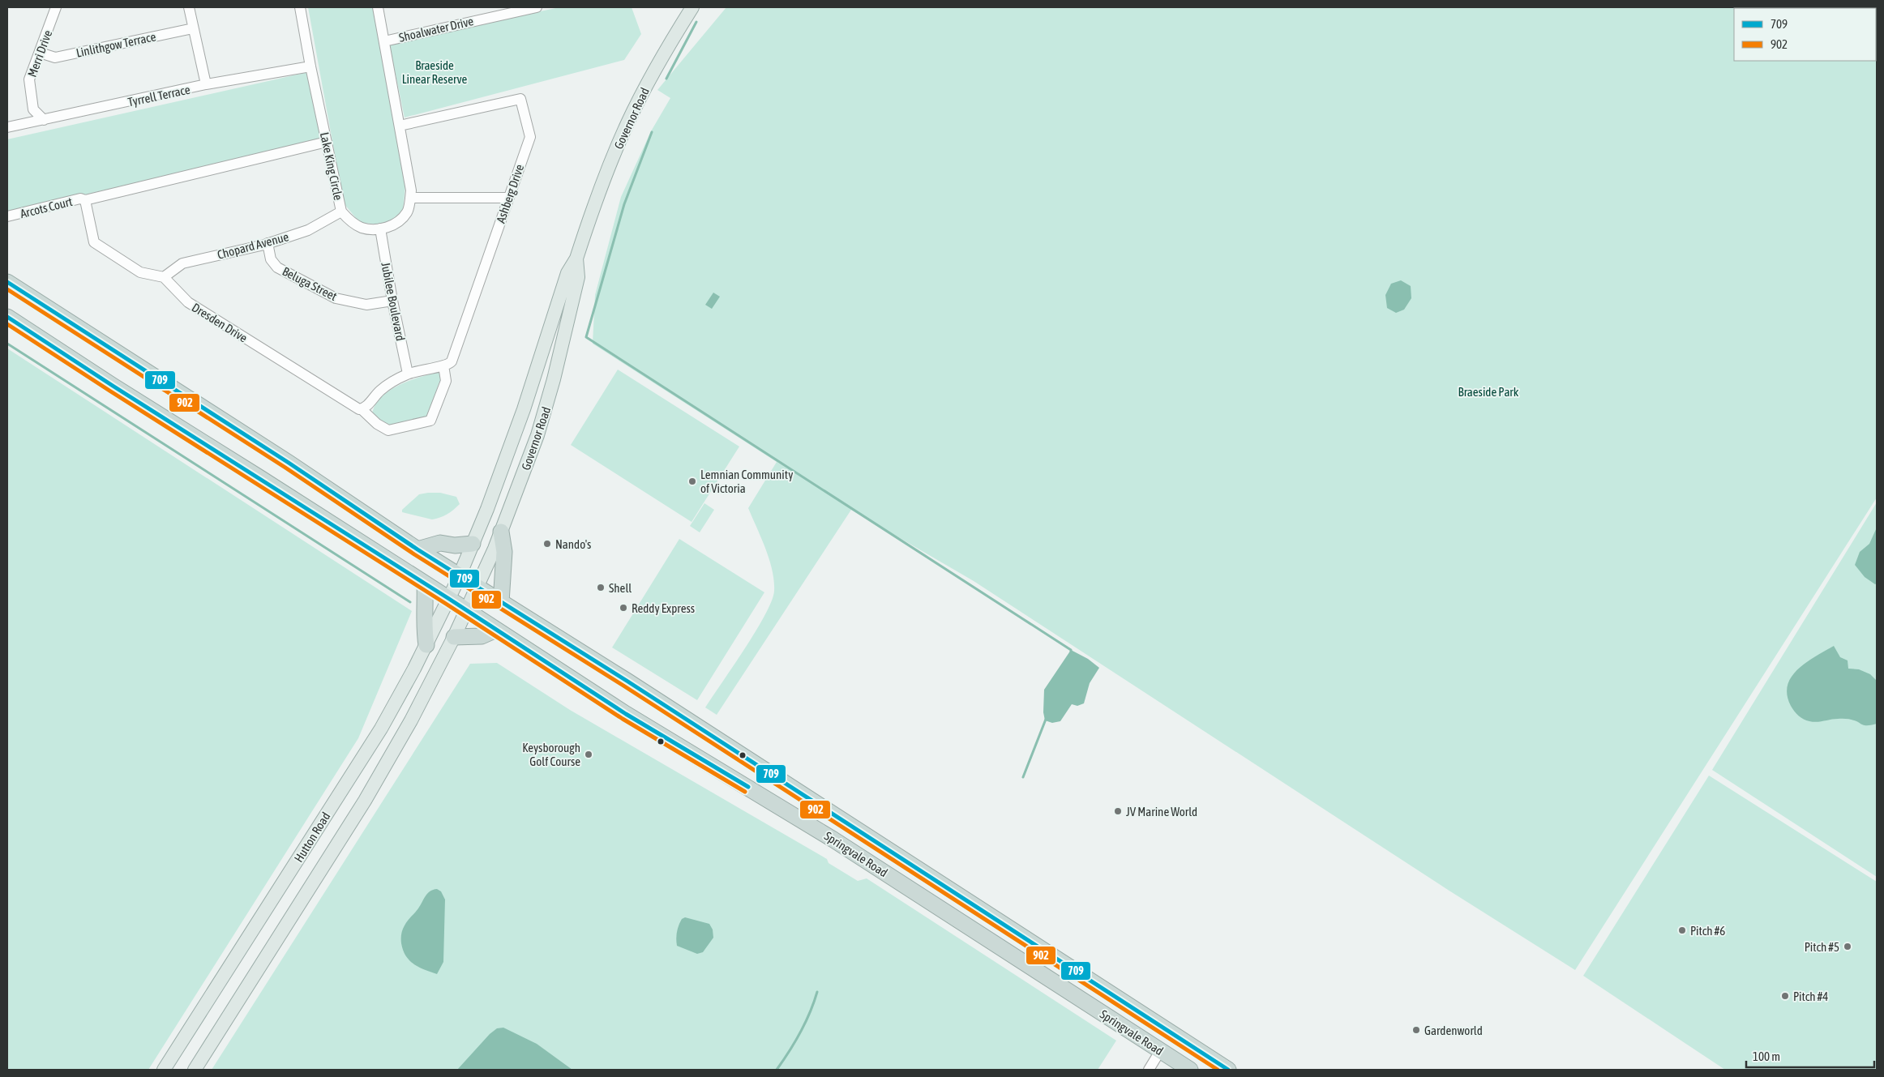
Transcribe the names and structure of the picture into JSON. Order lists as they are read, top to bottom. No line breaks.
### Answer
{"streets":{"highway":["Springvale Road"],"main road":["Governor Road","Hutton Road"],"street":["Shoalwater Drive","Linlithgow Terrace","Merri Drive","Tyrrell Terrace","Lake King Circle","Ashberg Drive","Arcots Court","Chopard Avenue","Beluga Street","Jubilee Boulevard","Dresden Drive"]},"crossings":[["Shoalwater Drive","Lake King Circle"],["Linlithgow Terrace","Merri Drive"],["Merri Drive","Tyrrell Terrace"],["Tyrrell Terrace","Lake King Circle"],["Governor Road","Hutton Road"],["Governor Road","Springvale Road"],["Lake King Circle","Ashberg Drive"],["Lake King Circle","Chopard Avenue"],["Lake King Circle","Jubilee Boulevard"],["Ashberg Drive","Dresden Drive"],["Chopard Avenue","Beluga Street"],["Chopard Avenue","Dresden Drive"],["Beluga Street","Jubilee Boulevard"],["Hutton Road","Springvale Road"]],"parks":["Braeside Linear Reserve","Braeside Park"],"places":["Lemnian Community of Victoria","Nando's","Shell","Reddy Express","Keysborough Golf Course","JV Marine World","Pitch #6","Pitch #5","Pitch #4","Gardenworld"],"lines":["transit line 709","transit line 902"],"legend":["709","902"],"scale_bar":"100 m"}
